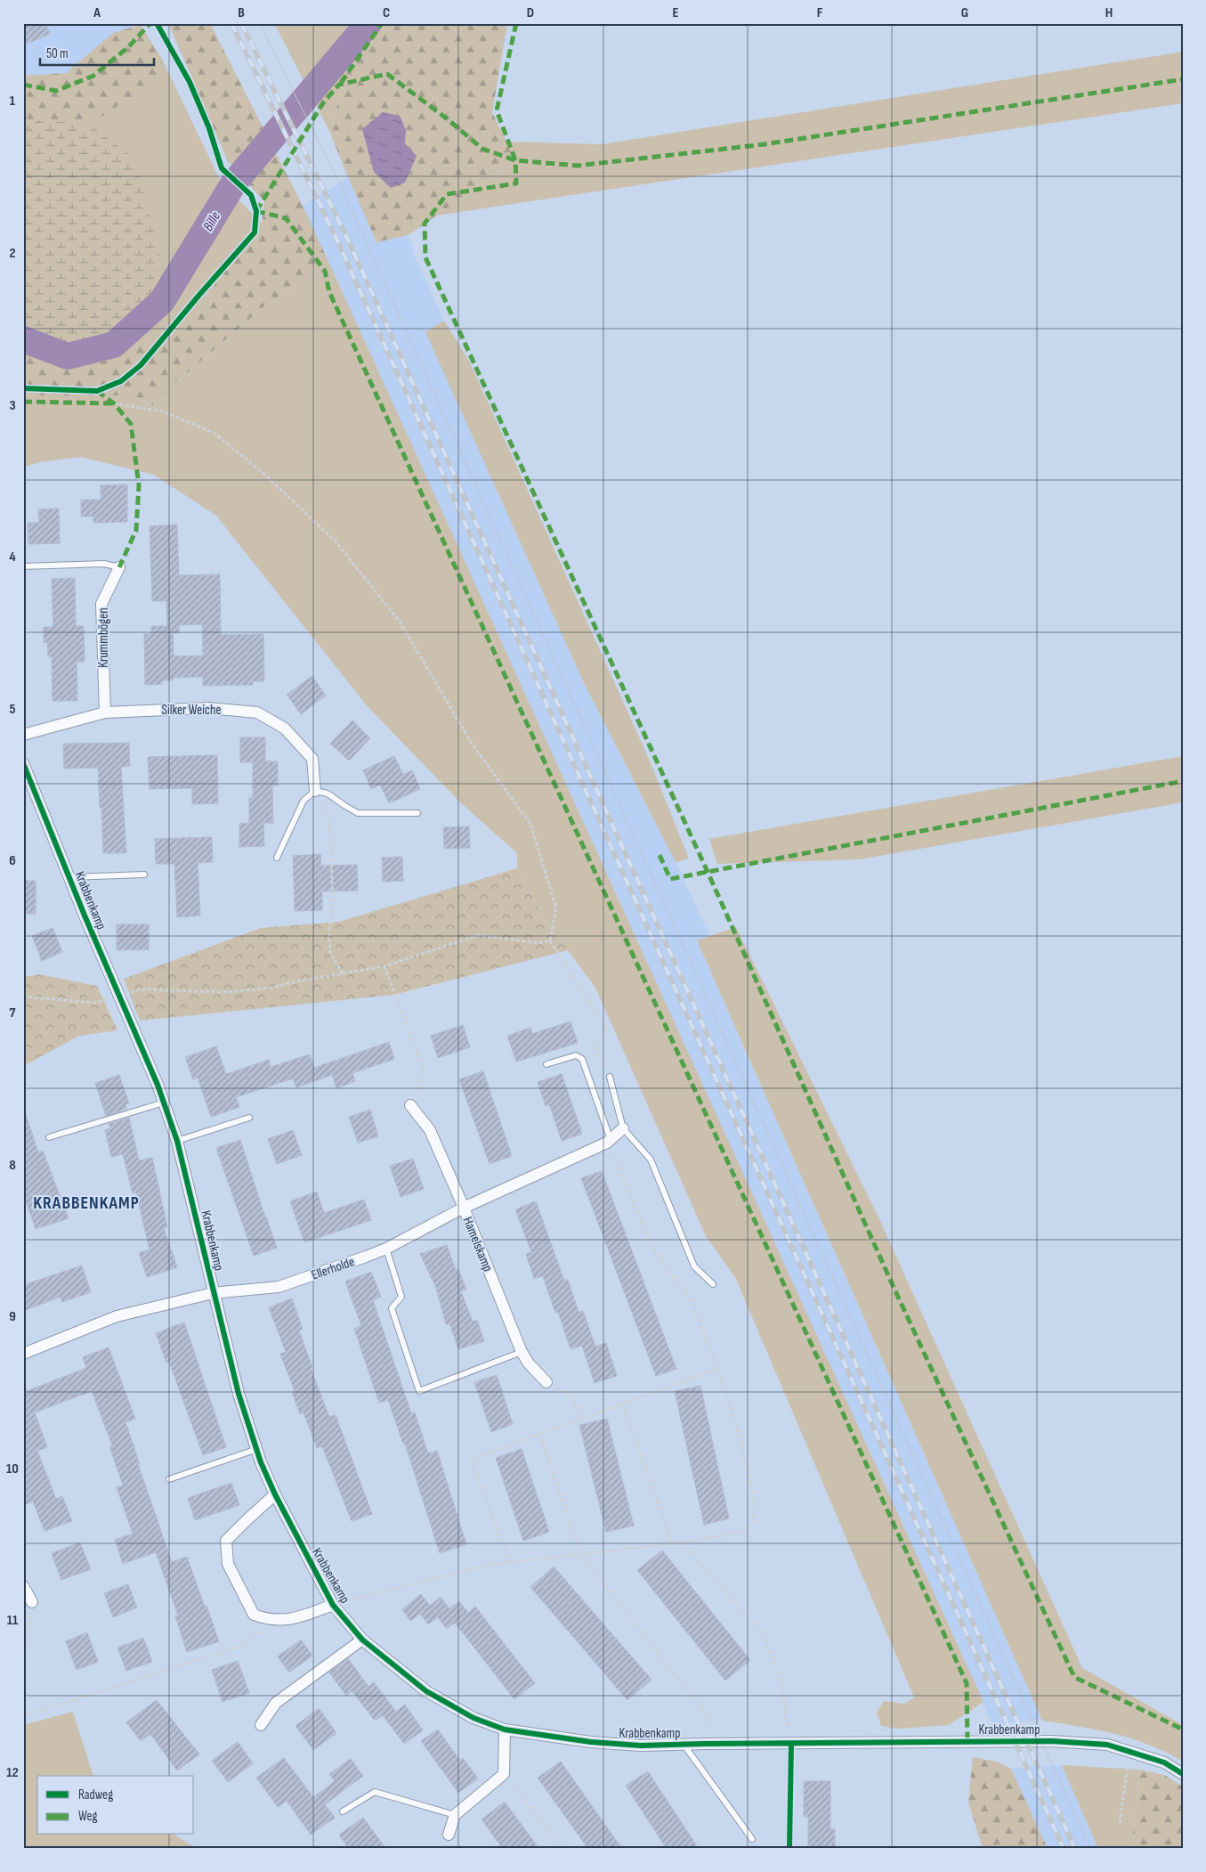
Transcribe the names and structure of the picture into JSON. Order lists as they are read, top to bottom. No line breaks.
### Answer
{"streets":{"street":["Krummbögen","Silker Weiche","Krabbenkamp","Hamelskamp","Ellerholde"]},"crossings":[["Krummbögen","Silker Weiche"],["Krabbenkamp","Ellerholde"],["Hamelskamp","Ellerholde"]],"districts":["KRABBENKAMP"],"water":["Bille"],"legend":["Radweg","Weg"],"scale_bar":"50 m","grid":{"columns":["A","B","C","D","E","F","G","H"],"rows":["1","2","3","4","5","6","7","8","9","10","11","12"]}}
